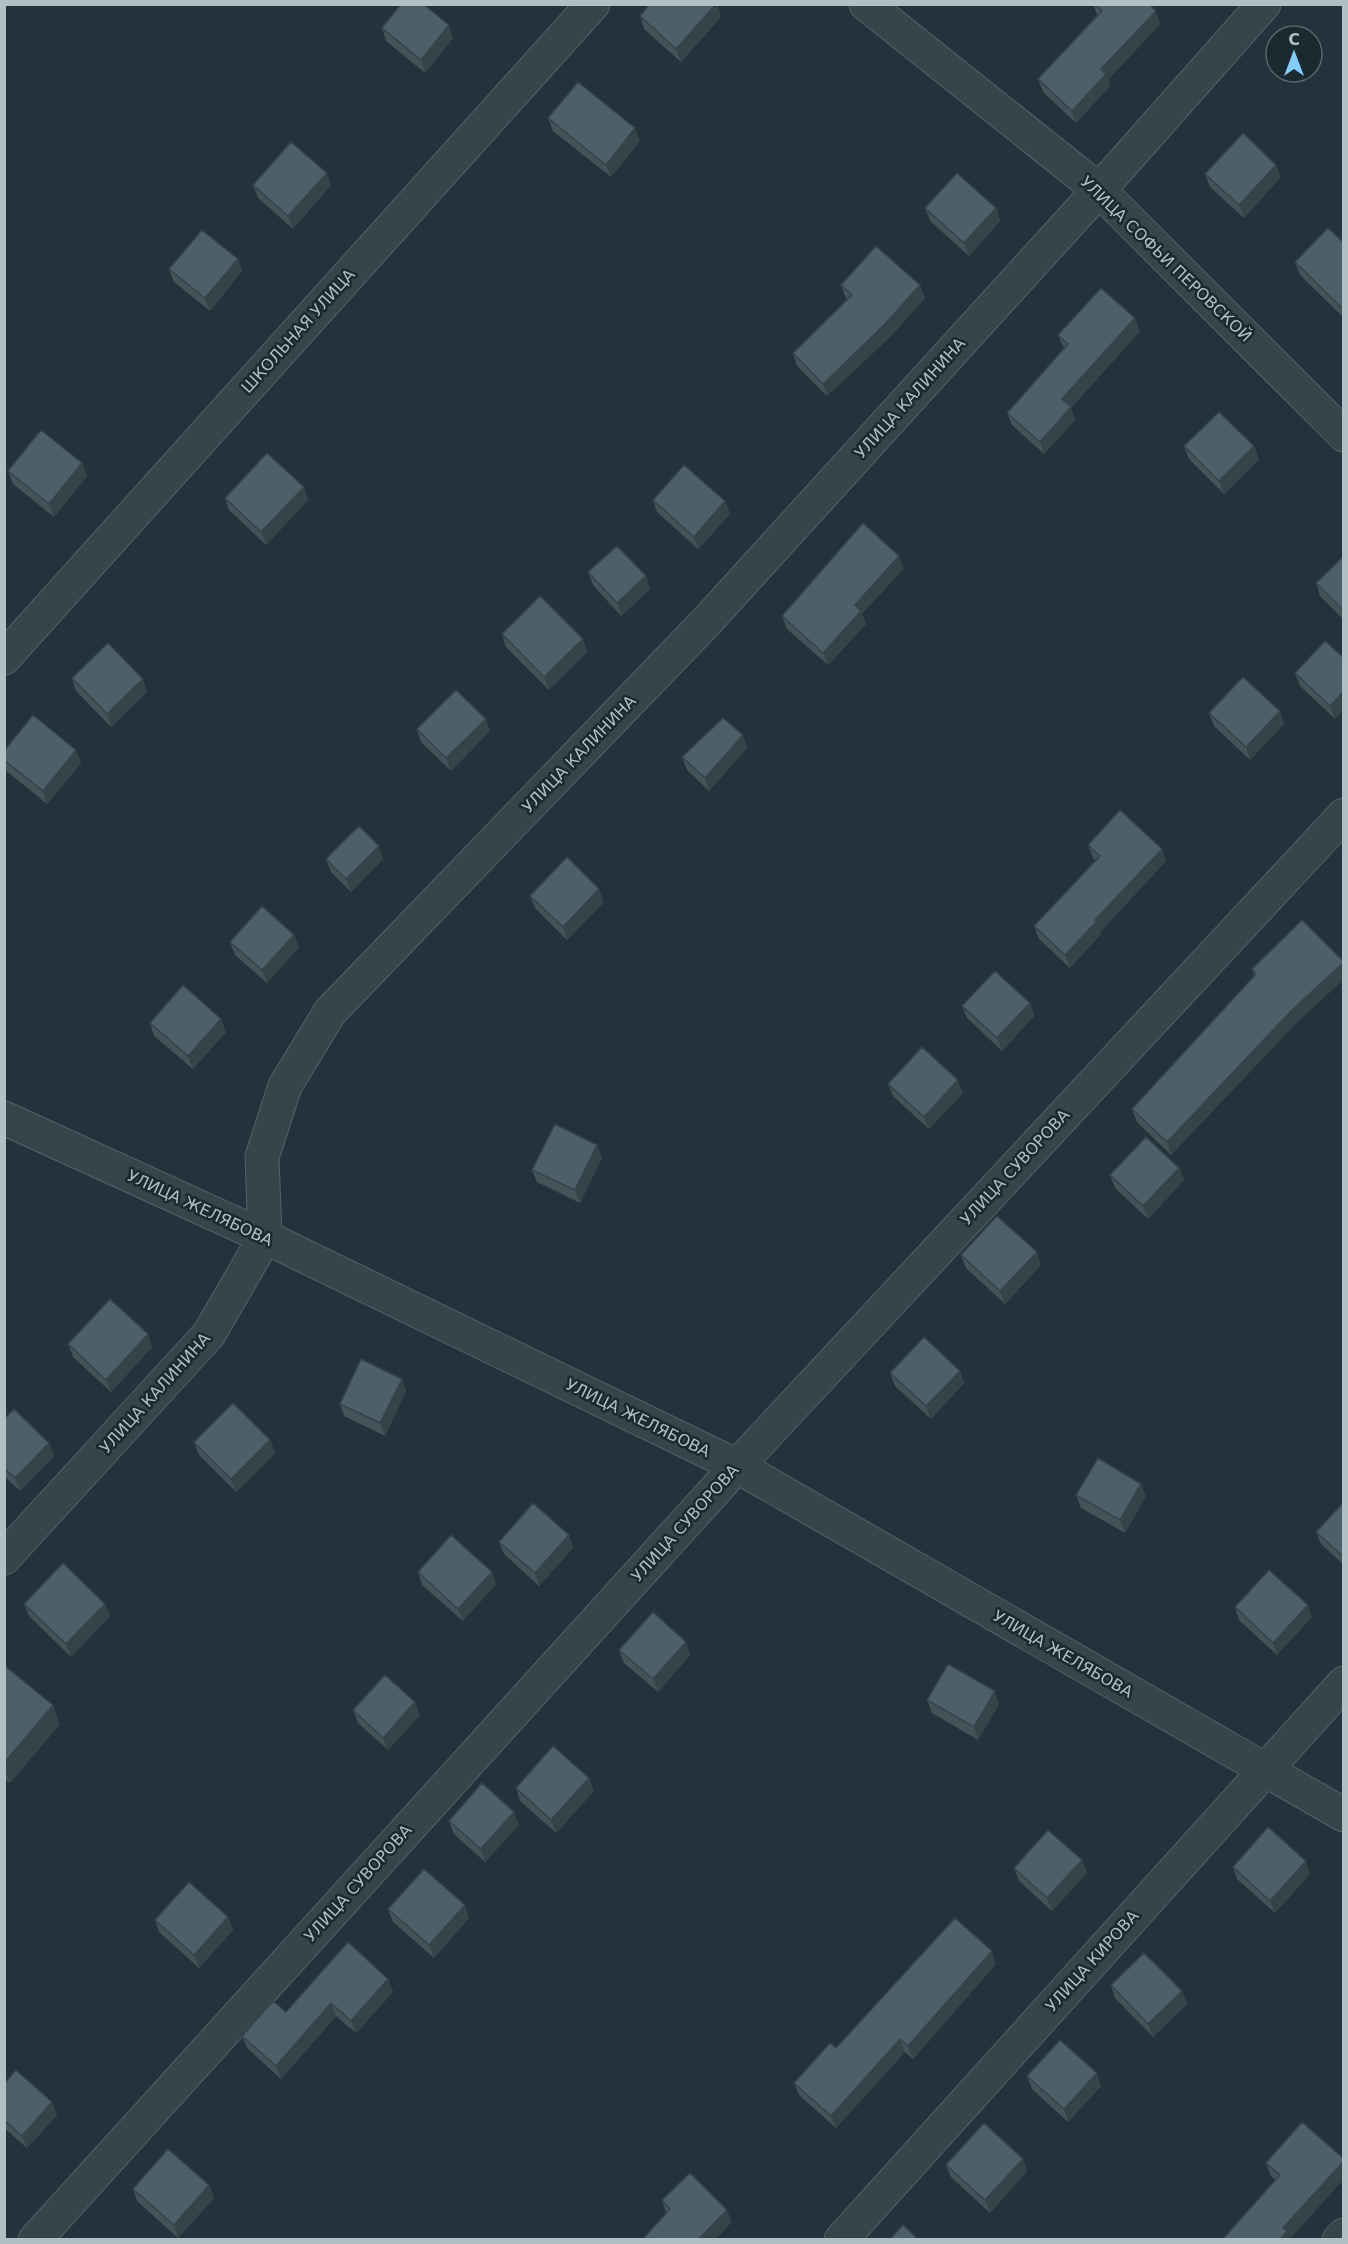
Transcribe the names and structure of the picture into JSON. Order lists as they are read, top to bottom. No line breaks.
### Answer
{"streets":{"street":["УЛИЦА СОФЬИ ПЕРОВСКОЙ","ШКОЛЬНАЯ УЛИЦА","УЛИЦА КАЛИНИНА","УЛИЦА СУВОРОВА","УЛИЦА ЖЕЛЯБОВА","УЛИЦА КИРОВА"]},"crossings":[["УЛИЦА СОФЬИ ПЕРОВСКОЙ","УЛИЦА КАЛИНИНА"],["УЛИЦА КАЛИНИНА","УЛИЦА ЖЕЛЯБОВА"],["УЛИЦА СУВОРОВА","УЛИЦА ЖЕЛЯБОВА"],["УЛИЦА ЖЕЛЯБОВА","УЛИЦА КИРОВА"]],"north":"top"}
